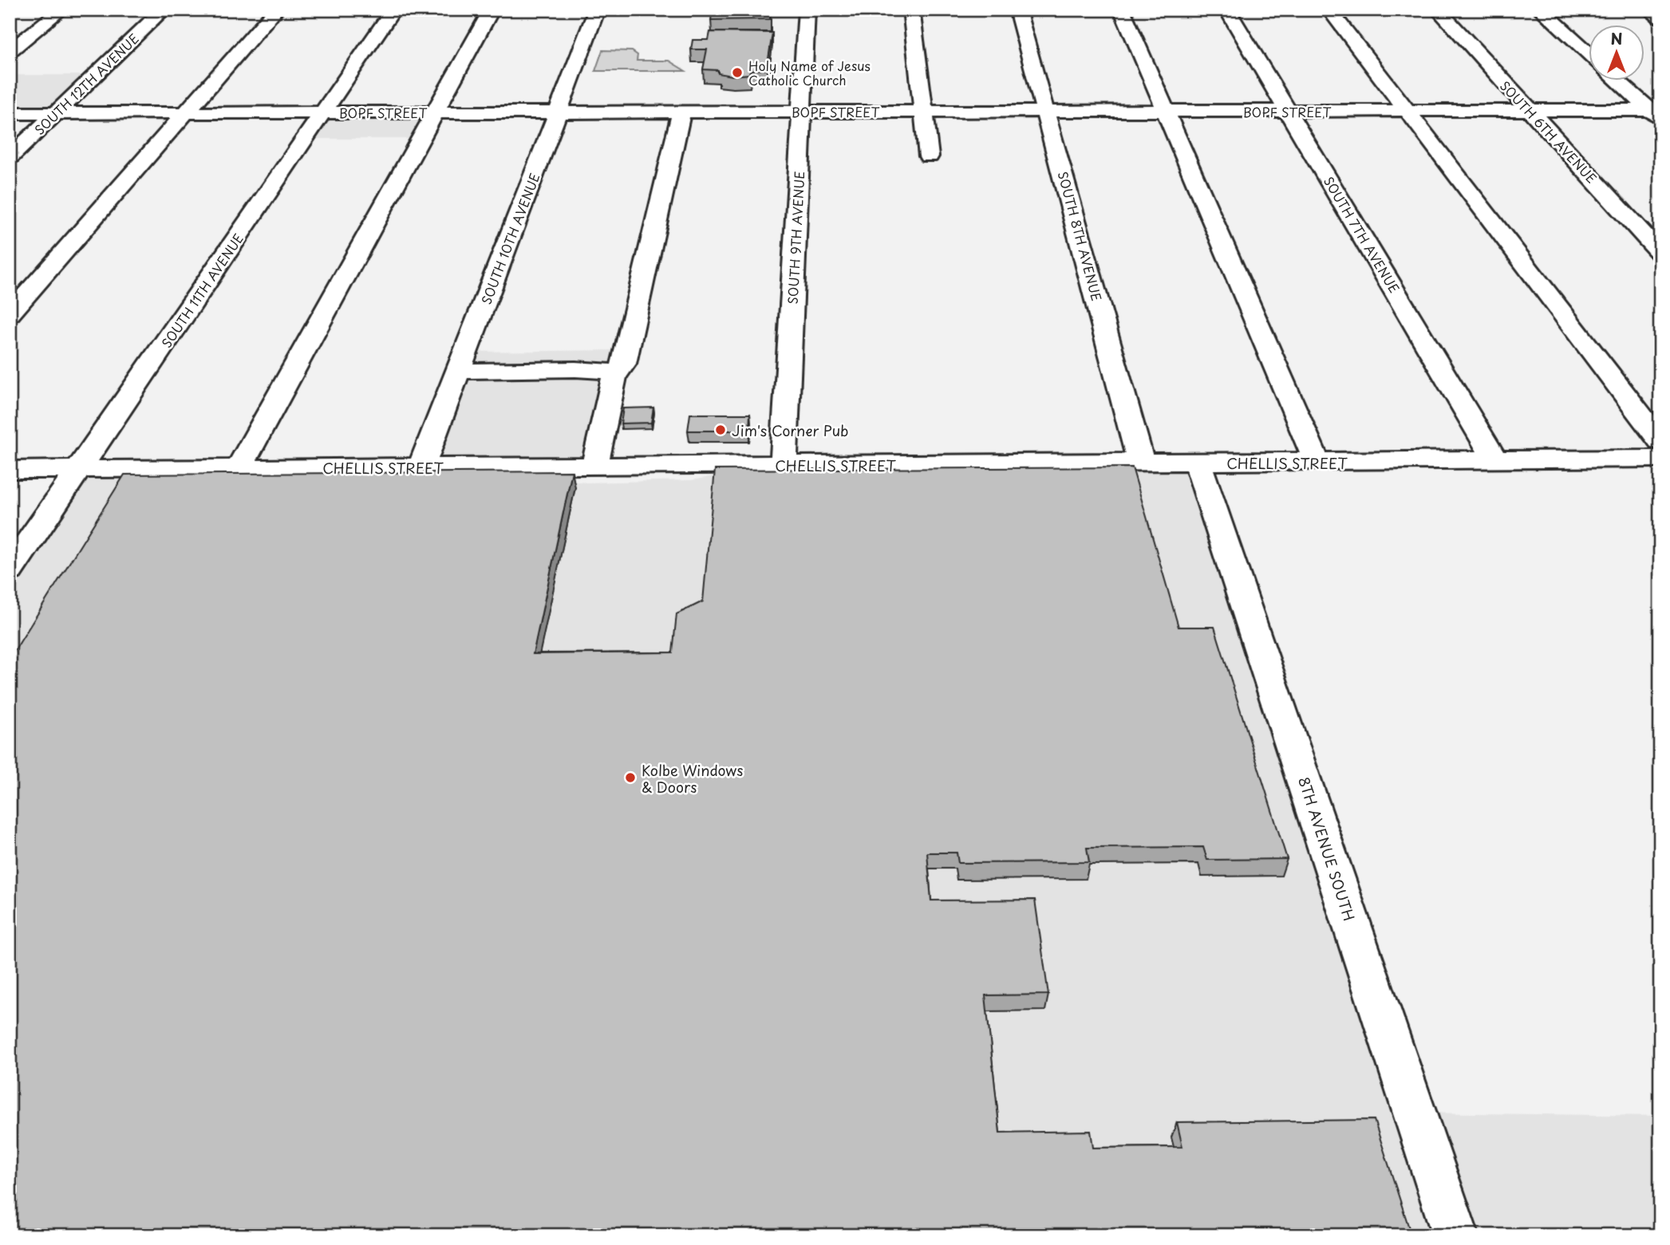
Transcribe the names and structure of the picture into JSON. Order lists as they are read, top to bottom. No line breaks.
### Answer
{"streets":{"street":["SOUTH 12TH AVENUE","BOPF STREET","SOUTH 6TH AVENUE","SOUTH 7TH AVENUE","SOUTH 8TH AVENUE","SOUTH 9TH AVENUE","SOUTH 10TH AVENUE","SOUTH 11TH AVENUE","CHELLIS STREET","8TH AVENUE SOUTH"]},"crossings":[["SOUTH 12TH AVENUE","BOPF STREET"],["BOPF STREET","SOUTH 6TH AVENUE"],["BOPF STREET","SOUTH 7TH AVENUE"],["BOPF STREET","SOUTH 8TH AVENUE"],["BOPF STREET","SOUTH 9TH AVENUE"],["BOPF STREET","SOUTH 10TH AVENUE"],["BOPF STREET","SOUTH 11TH AVENUE"],["SOUTH 7TH AVENUE","CHELLIS STREET"],["SOUTH 8TH AVENUE","CHELLIS STREET"],["SOUTH 9TH AVENUE","CHELLIS STREET"],["SOUTH 10TH AVENUE","CHELLIS STREET"],["SOUTH 11TH AVENUE","CHELLIS STREET"],["CHELLIS STREET","8TH AVENUE SOUTH"]],"places":["Holy Name of Jesus Catholic Church","Jim's Corner Pub","Kolbe Windows & Doors"],"north":"top"}
